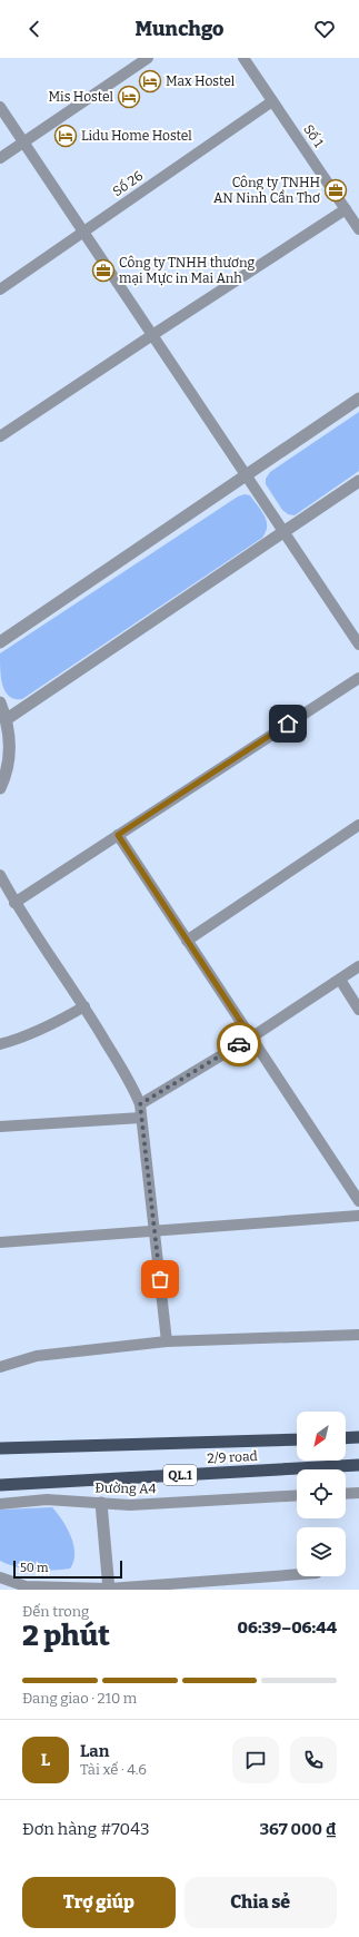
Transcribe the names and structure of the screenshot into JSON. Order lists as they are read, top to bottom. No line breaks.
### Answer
{"streets":{"highway":["2/9 road","QL.1"],"street":["Số 1","Số 26","Đường A4"]},"crossings":[["Số 1","Số 26"]],"places":{"hotel":["Max Hostel","Mis Hostel","Lidu Home Hostel"],"office":["Công ty TNHH AN Ninh Cần Thơ","Công ty TNHH thương mại Mực in Mai Anh"]},"scale_bar":"50 m","north":"bottom left","page":{"header":"Munchgo","scale":"50 m","heading":["2 phút","Đến trong","06:39–06:44"],"panel":["Lan","Tài xế · 4.6","Đơn hàng #7043","367 000 ₫"],"bar":"Đang giao · 210 m","round":"L","buttons":["Trợ giúp","Chia sẻ"]}}
